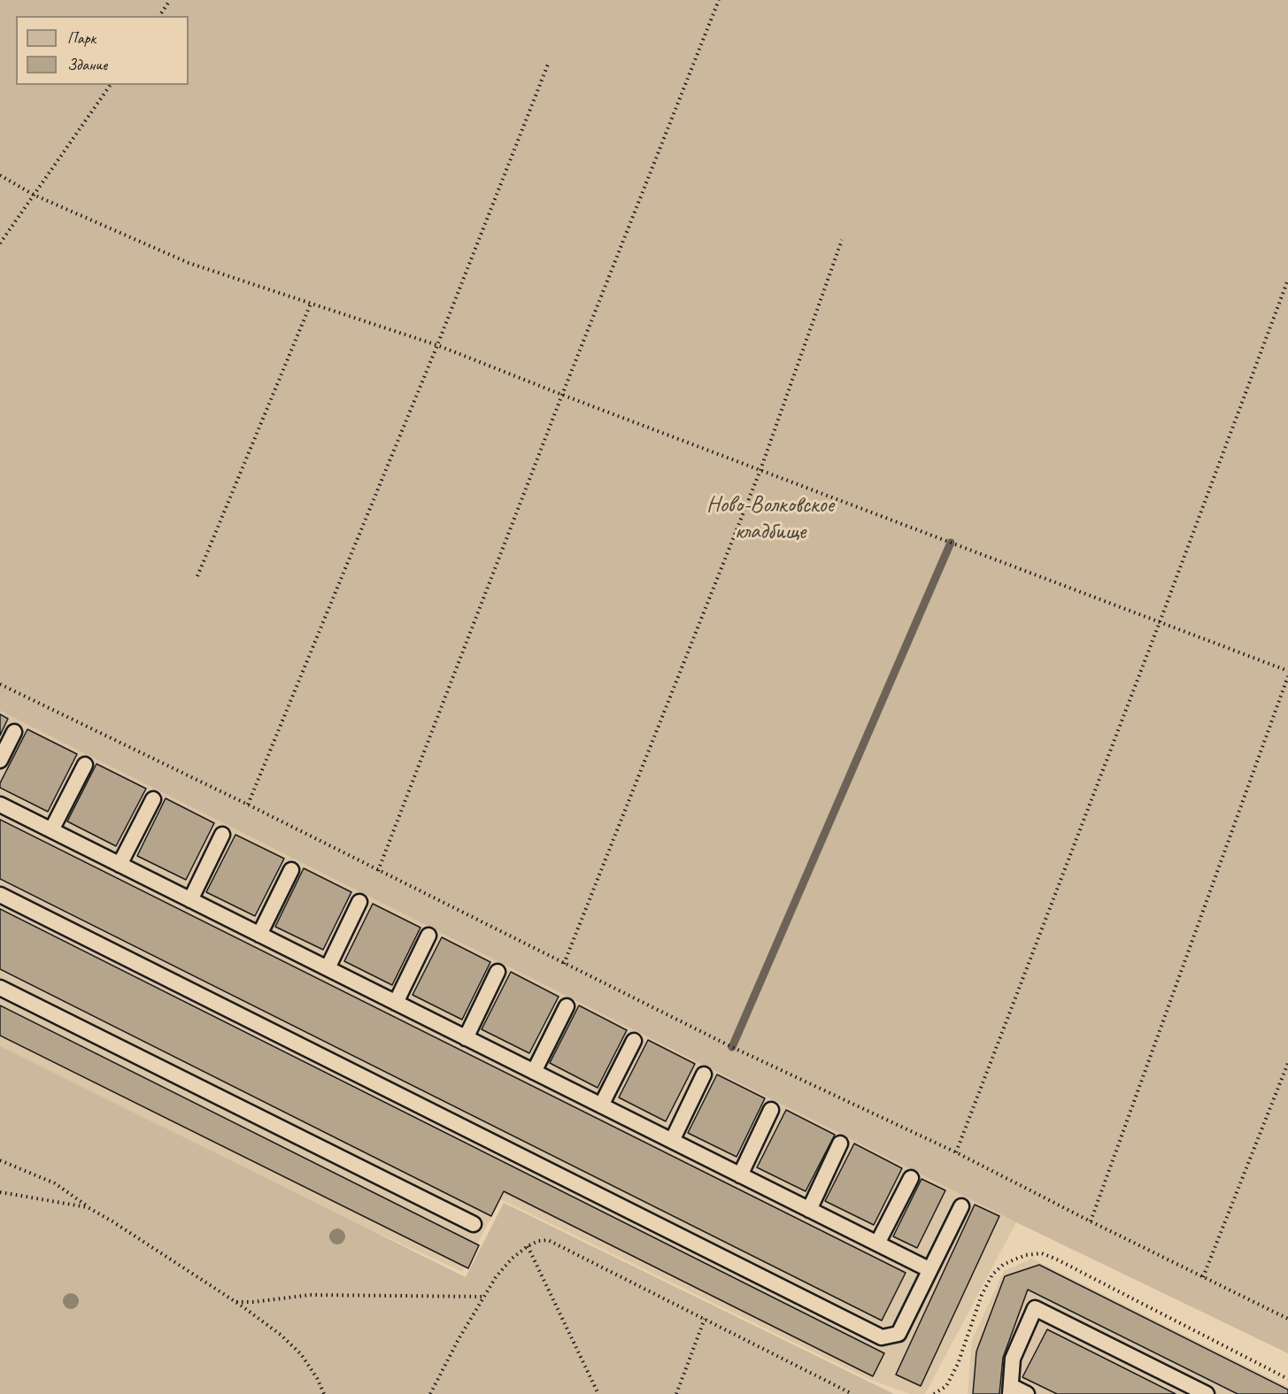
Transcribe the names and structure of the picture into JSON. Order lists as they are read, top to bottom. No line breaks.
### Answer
{"parks":["Ново-Волковское кладбище"],"legend":["Парк","Здание"]}
